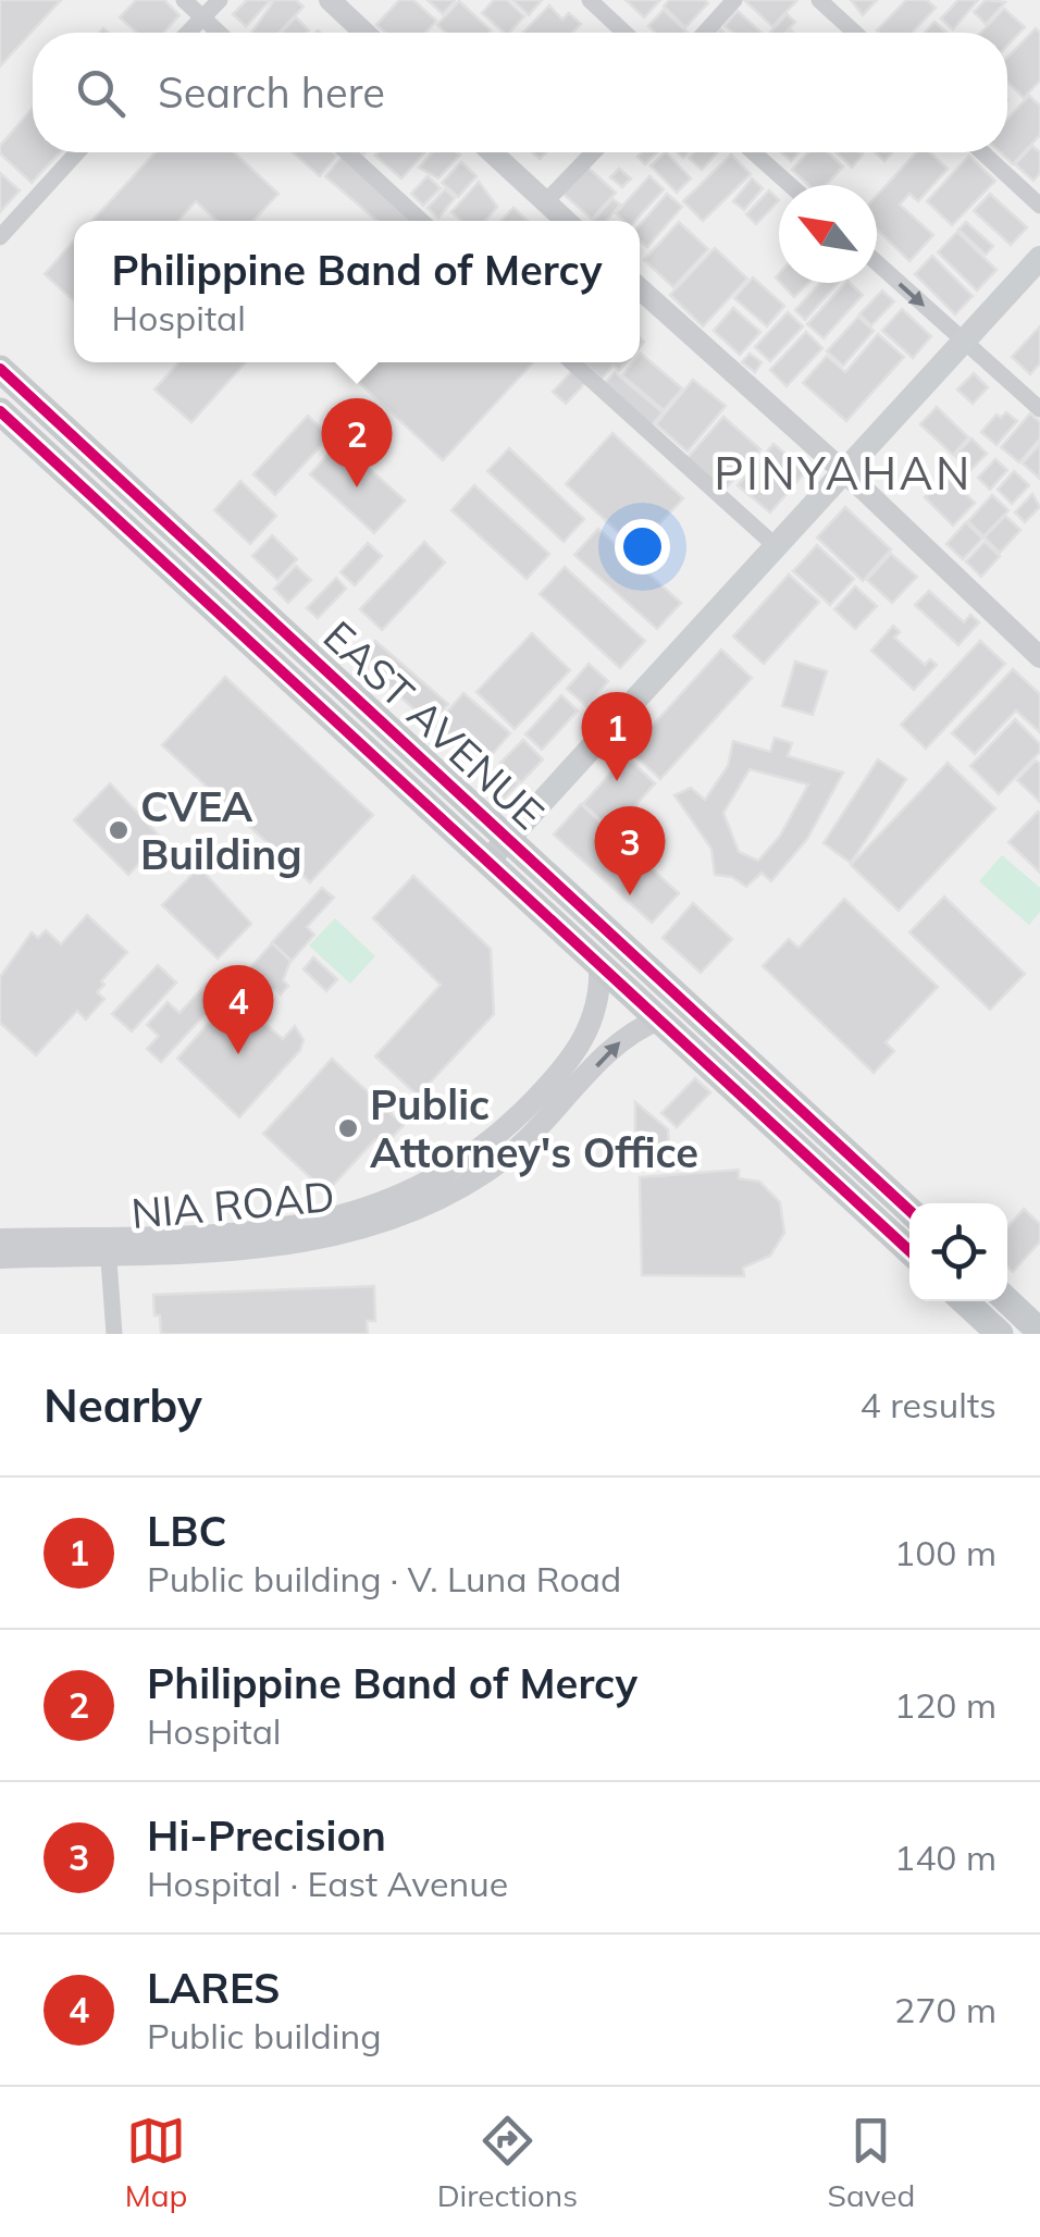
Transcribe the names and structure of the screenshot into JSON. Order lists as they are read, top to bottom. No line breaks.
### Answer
{"streets":{"main road":["EAST AVENUE"],"street":["NIA ROAD"]},"crossings":[["EAST AVENUE","NIA ROAD"]],"districts":["PINYAHAN"],"places":["CVEA Building","Public Attorney's Office"],"north":"top left","page":{"search":"Search here","popup":["Philippine Band of Mercy","Hospital"],"pins":["2","1","3","4"],"heading":["Nearby","4 results"],"list":[{"mark":"1","name":"LBC","note":"Public building · V. Luna Road","value":"100 m"},{"mark":"2","name":"Philippine Band of Mercy","note":"Hospital","value":"120 m"},{"mark":"3","name":"Hi-Precision","note":"Hospital · East Avenue","value":"140 m"},{"mark":"4","name":"LARES","note":"Public building","value":"270 m"}],"nav":["Map","Directions","Saved"]}}
